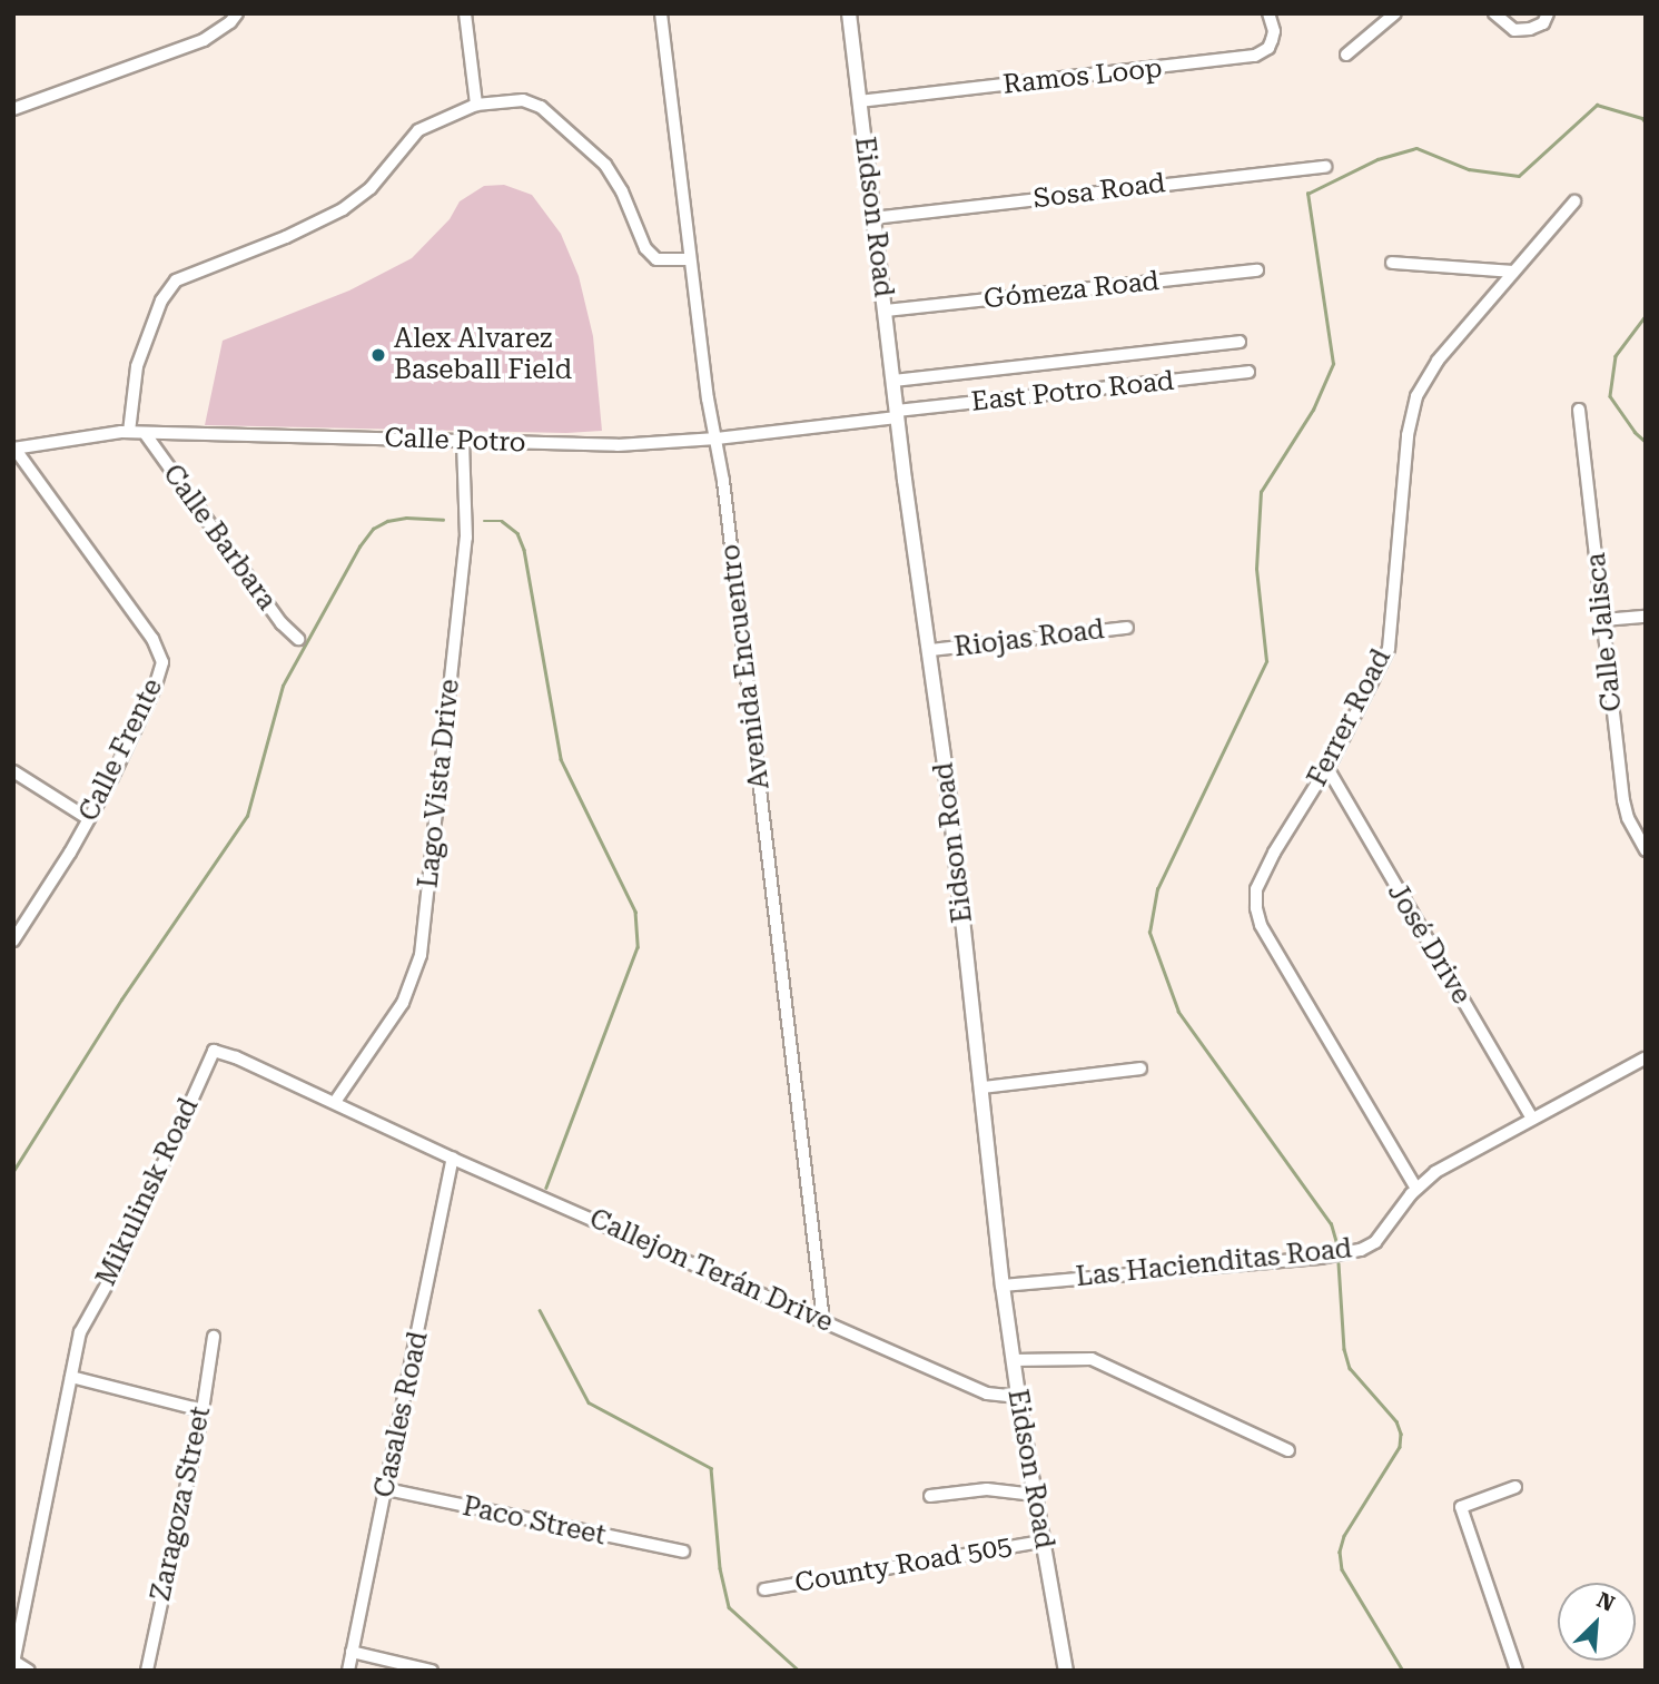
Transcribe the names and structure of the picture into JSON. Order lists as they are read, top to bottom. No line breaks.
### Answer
{"streets":{"street":["Ramos Loop","Sosa Road","Eidson Road","Gómeza Road","East Potro Road","Calle Potro","Calle Barbara","Calle Jalisca","Riojas Road","Avenida Encuentro","Ferrer Road","Calle Frente","Lago Vista Drive","José Drive","Mikulinsk Road","Las Hacienditas Road","Callejon Terán Drive","Casales Road","Zaragoza Street","Paco Street","County Road 505"]},"crossings":[["Ramos Loop","Eidson Road"],["Sosa Road","Eidson Road"],["Eidson Road","Gómeza Road"],["Eidson Road","East Potro Road"],["Eidson Road","Calle Potro"],["Eidson Road","Riojas Road"],["Eidson Road","Las Hacienditas Road"],["Eidson Road","Callejon Terán Drive"],["Eidson Road","County Road 505"],["East Potro Road","Calle Potro"],["Calle Potro","Calle Barbara"],["Calle Potro","Avenida Encuentro"],["Calle Potro","Calle Frente"],["Calle Potro","Lago Vista Drive"],["Avenida Encuentro","Callejon Terán Drive"],["Ferrer Road","José Drive"],["Ferrer Road","Las Hacienditas Road"],["Lago Vista Drive","Callejon Terán Drive"],["José Drive","Las Hacienditas Road"],["Mikulinsk Road","Callejon Terán Drive"],["Callejon Terán Drive","Casales Road"],["Casales Road","Paco Street"]],"places":["Alex Alvarez Baseball Field"],"north":"top right"}
